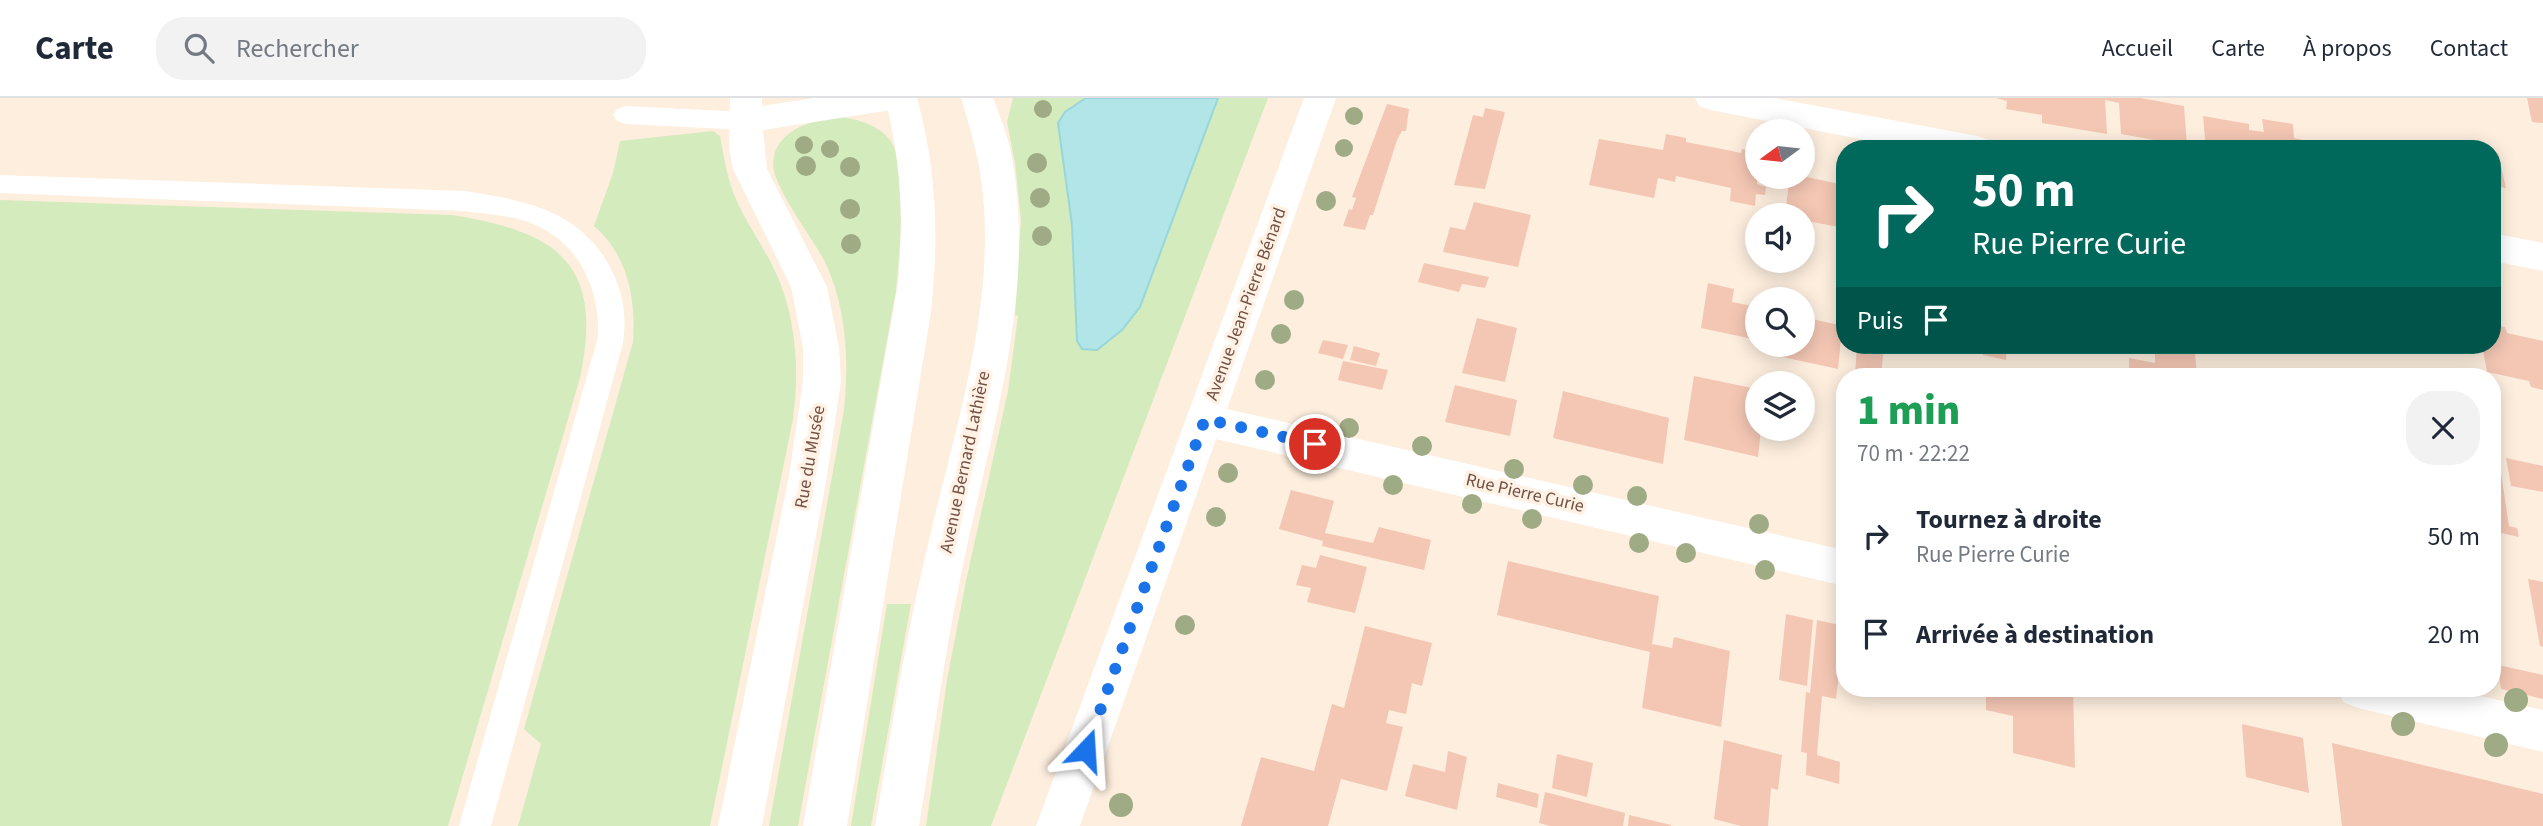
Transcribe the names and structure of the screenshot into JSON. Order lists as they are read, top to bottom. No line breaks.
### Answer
{"streets":{"street":["Avenue Jean-Pierre Bénard","Rue du Musée","Avenue Bernard Lathière","Rue Pierre Curie"]},"crossings":[["Avenue Jean-Pierre Bénard","Rue Pierre Curie"]],"north":"left","page":{"header":"Carte","search":"Rechercher","nav":["Accueil","Carte","À propos","Contact"],"turn":["50 m","Rue Pierre Curie"],"then":"Puis","heading":["1 min","70 m · 22:22"],"list":[{"name":"Tournez à droite","note":"Rue Pierre Curie","value":"50 m"},{"name":"Arrivée à destination","value":"20 m"}]}}
